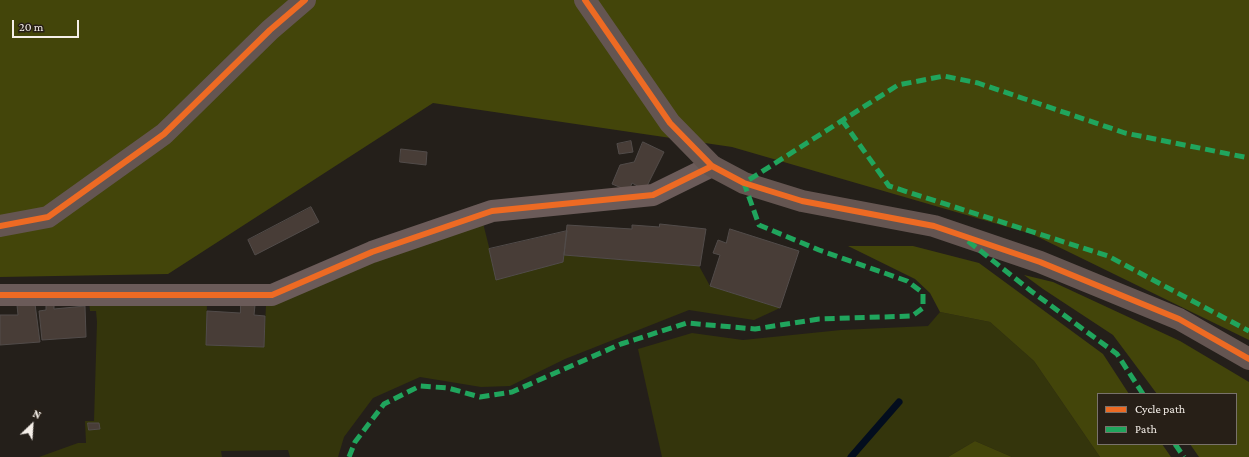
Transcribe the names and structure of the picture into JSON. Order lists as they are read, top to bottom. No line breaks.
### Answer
{"legend":["Cycle path","Path"],"scale_bar":"20 m","north":"top right"}
